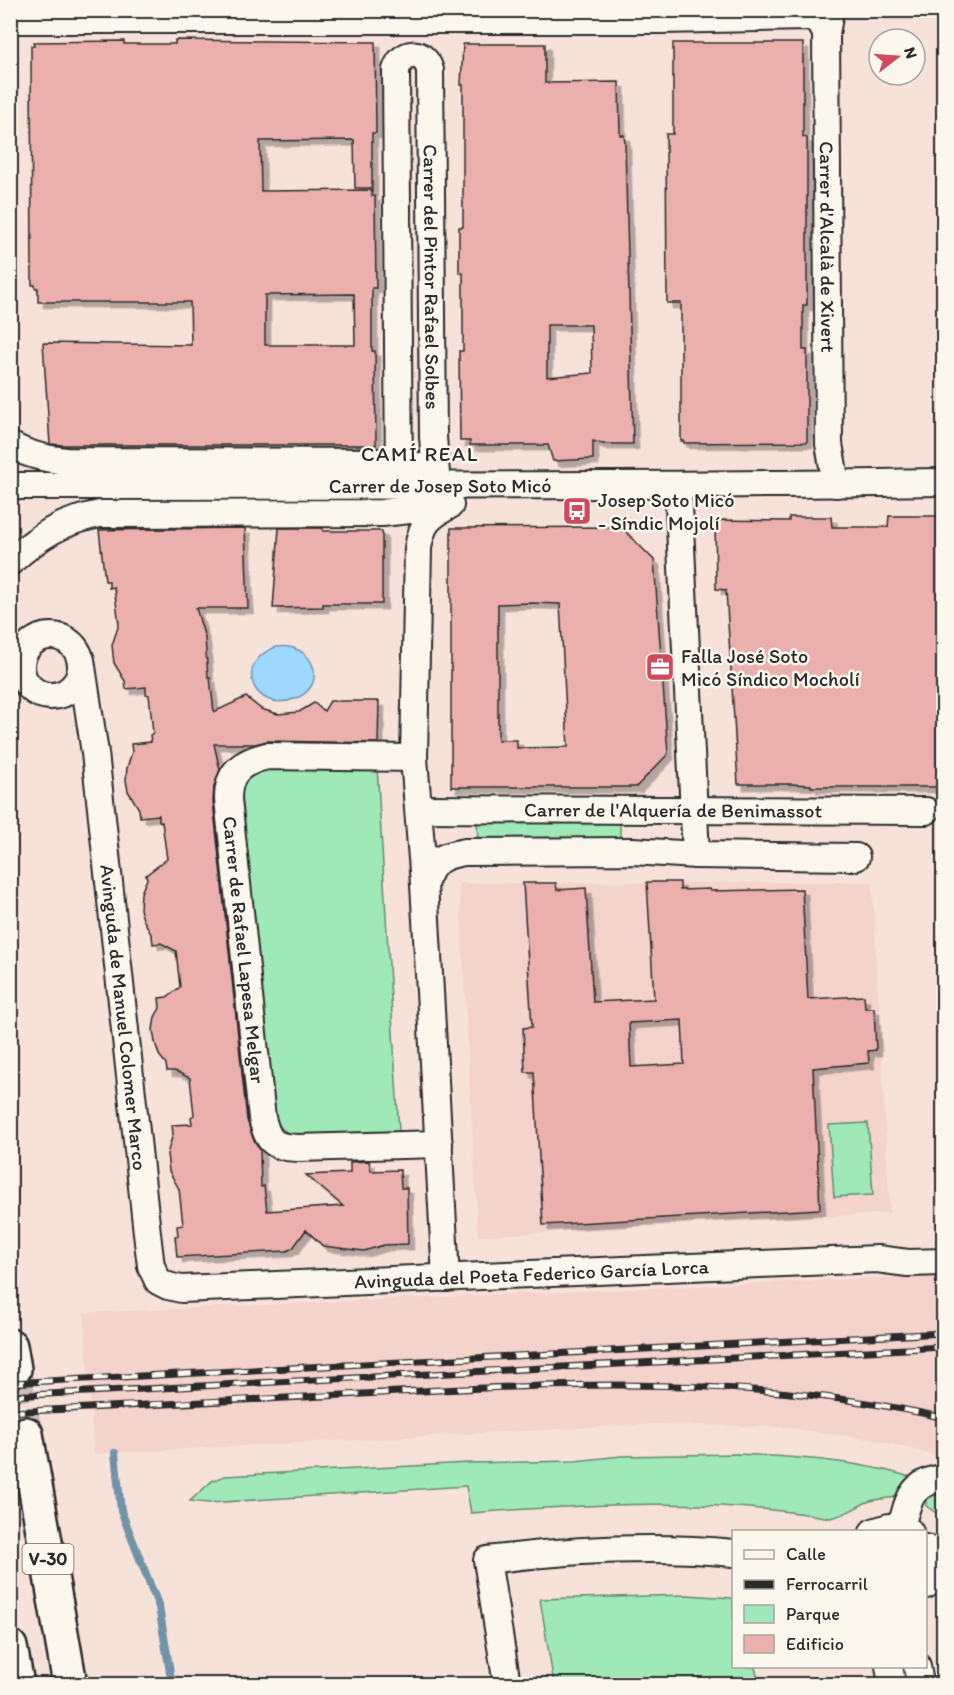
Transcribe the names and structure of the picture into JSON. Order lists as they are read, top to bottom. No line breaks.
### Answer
{"streets":{"highway":["V-30"],"street":["Carrer d'Alcalà de Xivert","Carrer del Pintor Rafael Solbes","Carrer de Josep Soto Micó","Carrer de l'Alquería de Benimassot","Carrer de Rafael Lapesa Melgar","Avinguda de Manuel Colomer Marco","Avinguda del Poeta Federico García Lorca"]},"crossings":[["Carrer d'Alcalà de Xivert","Carrer de Josep Soto Micó"],["Carrer del Pintor Rafael Solbes","Carrer de Josep Soto Micó"],["Avinguda de Manuel Colomer Marco","Avinguda del Poeta Federico García Lorca"]],"districts":["CAMÍ REAL"],"places":{"bus stop":["Josep Soto Micó - Síndic Mojolí"],"office":["Falla José Soto Micó Síndico Mocholí"]},"legend":["Calle","Ferrocarril","Parque","Edificio"],"north":"right"}
